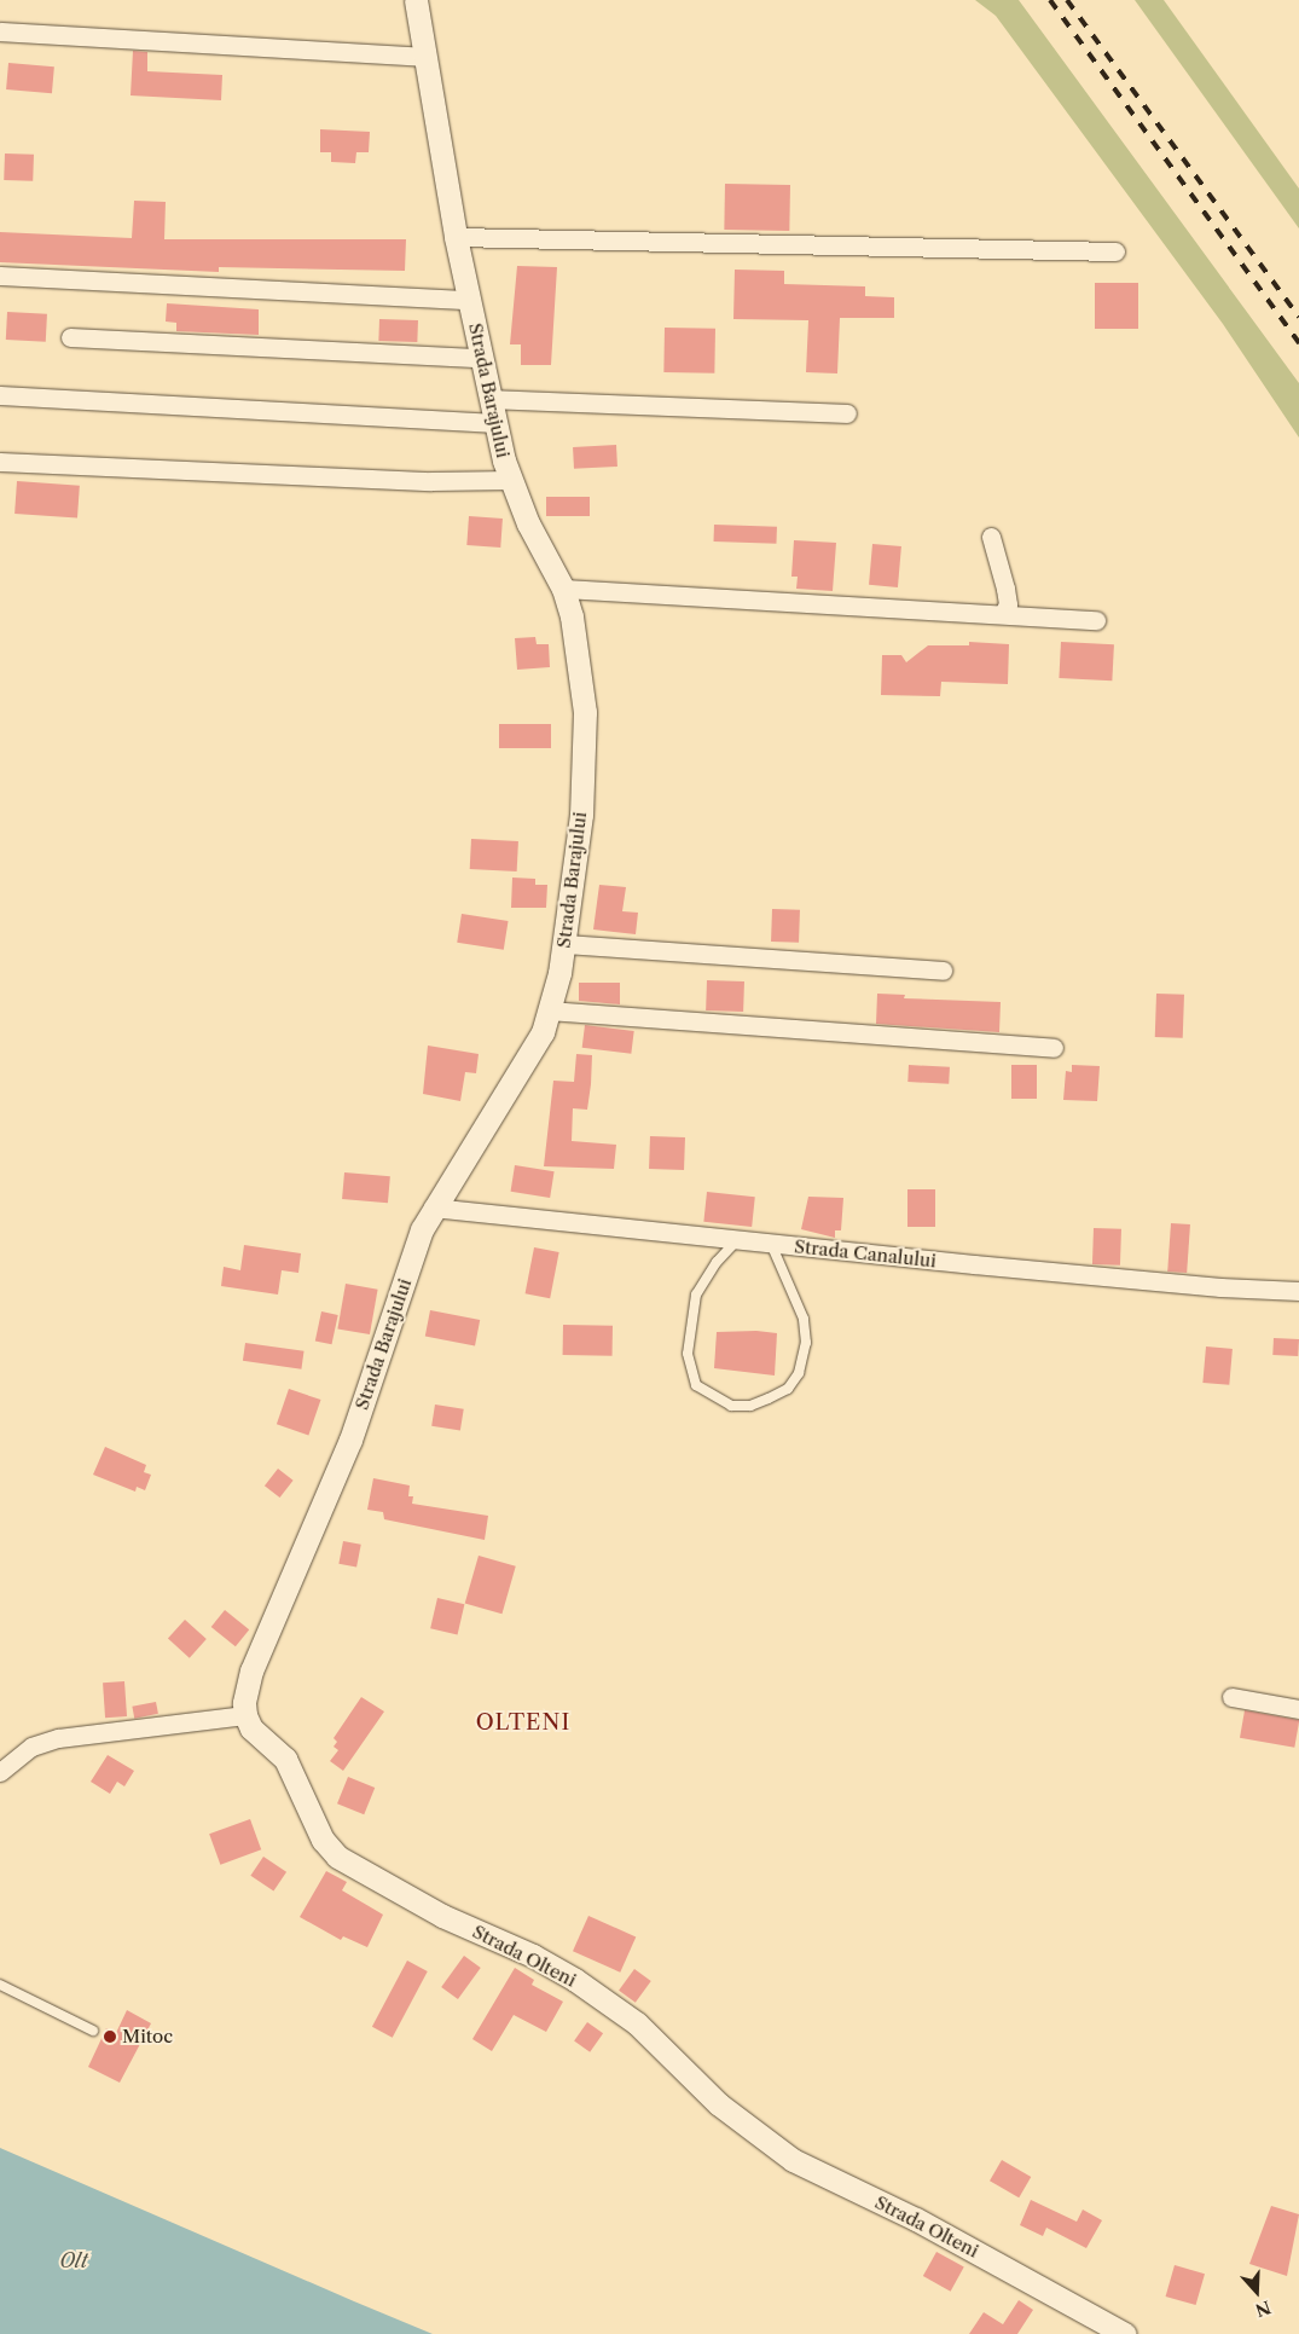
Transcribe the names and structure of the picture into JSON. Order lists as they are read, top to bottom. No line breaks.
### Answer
{"streets":{"street":["Strada Barajului","Strada Canalului","Strada Olteni"]},"crossings":[["Strada Barajului","Strada Canalului"],["Strada Barajului","Strada Olteni"]],"districts":["OLTENI"],"water":["Olt"],"places":["Mitoc"],"north":"bottom"}
